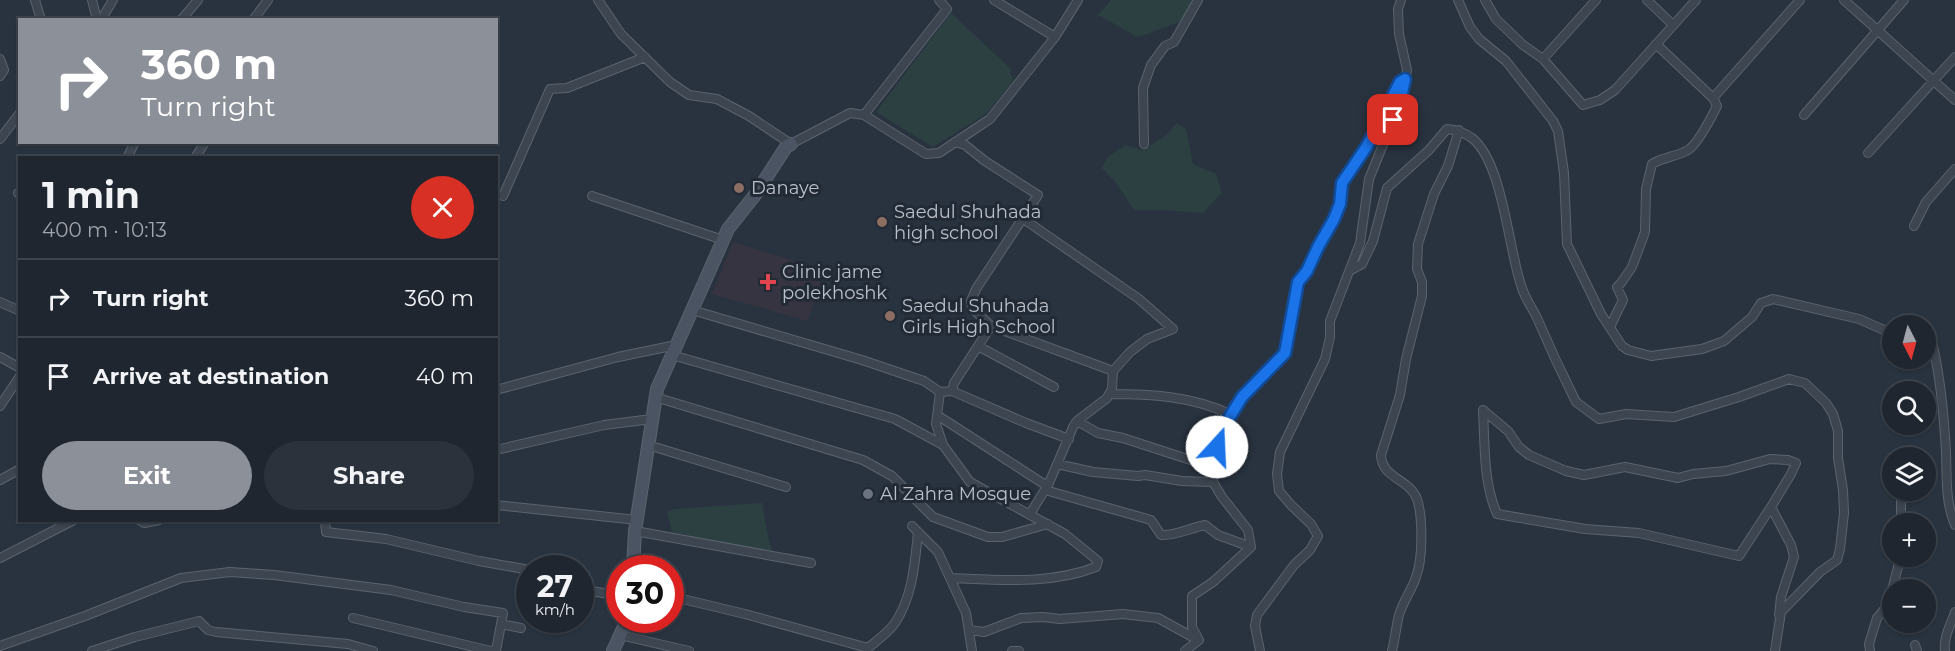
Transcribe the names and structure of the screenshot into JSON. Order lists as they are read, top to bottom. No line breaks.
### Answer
{"places":{"other":["Danaye","Saedul Shuhada high school","Saedul Shuhada Girls High School","Al Zahra Mosque"],"health":["Clinic jame polekhoshk"]},"north":"bottom","page":{"turn":["360 m","Turn right"],"heading":["1 min","400 m · 10:13"],"list":[{"name":"Turn right","value":"360 m"},{"name":"Arrive at destination","value":"40 m"}],"map_buttons":["+","−"],"buttons":["Exit","Share"],"speed":"27 km/h","limit":"30"}}
